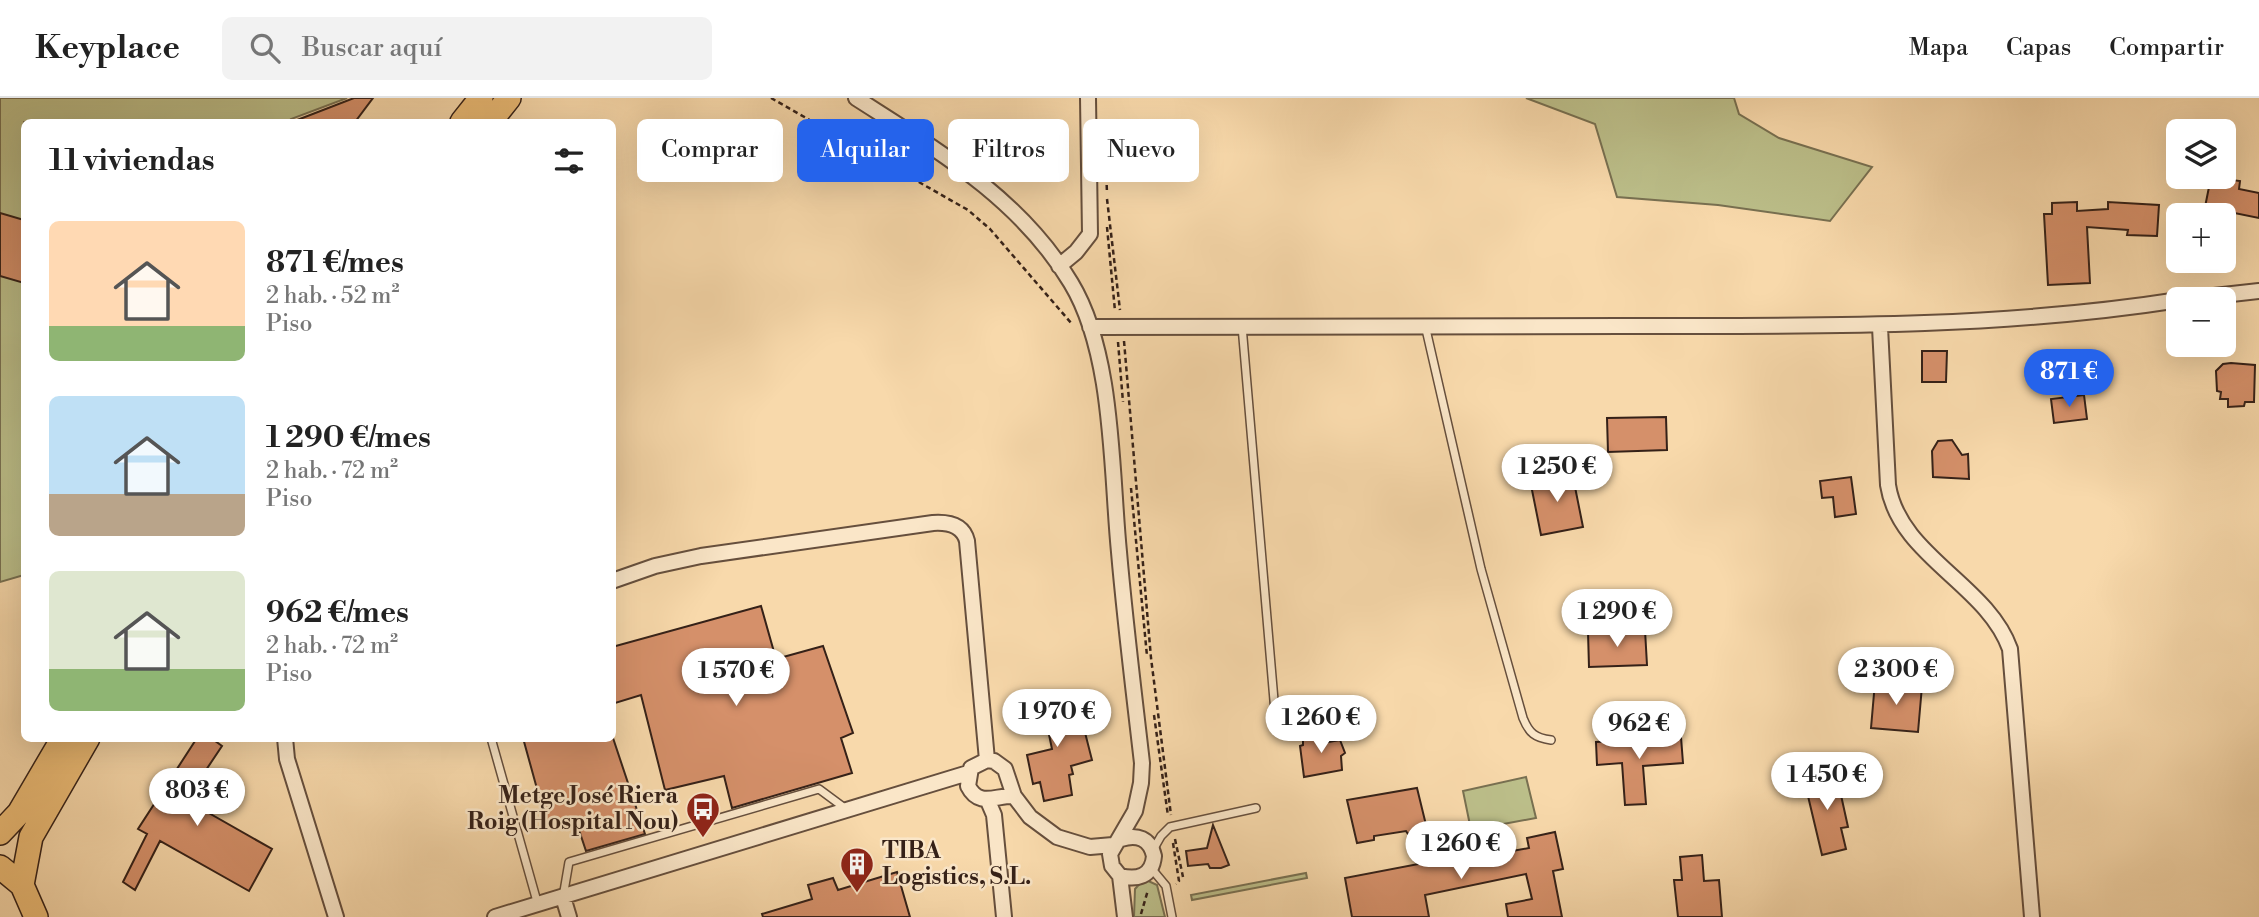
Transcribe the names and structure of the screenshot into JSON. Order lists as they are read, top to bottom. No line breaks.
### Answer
{"places":{"bus stop":["Metge José Riera Roig (Hospital Nou)"],"building":["TIBA Logistics, S.L."]},"page":{"header":"Keyplace","search":"Buscar aquí","nav":["Mapa","Capas","Compartir"],"map_buttons":["+","−"],"chip":["Comprar","Alquilar","Filtros","Nuevo"],"heading":"11 viviendas","list":[{"name":"871 €/mes","note":"2 hab. · 52 m² · Piso"},{"name":"1 290 €/mes","note":"2 hab. · 72 m² · Piso"},{"name":"962 €/mes","note":"2 hab. · 72 m² · Piso"}],"price":["871 €","1 250 €","1 290 €","2 300 €","1 570 €","1 970 €","1 260 €","962 €","1 450 €","803 €","1 260 €"]}}
